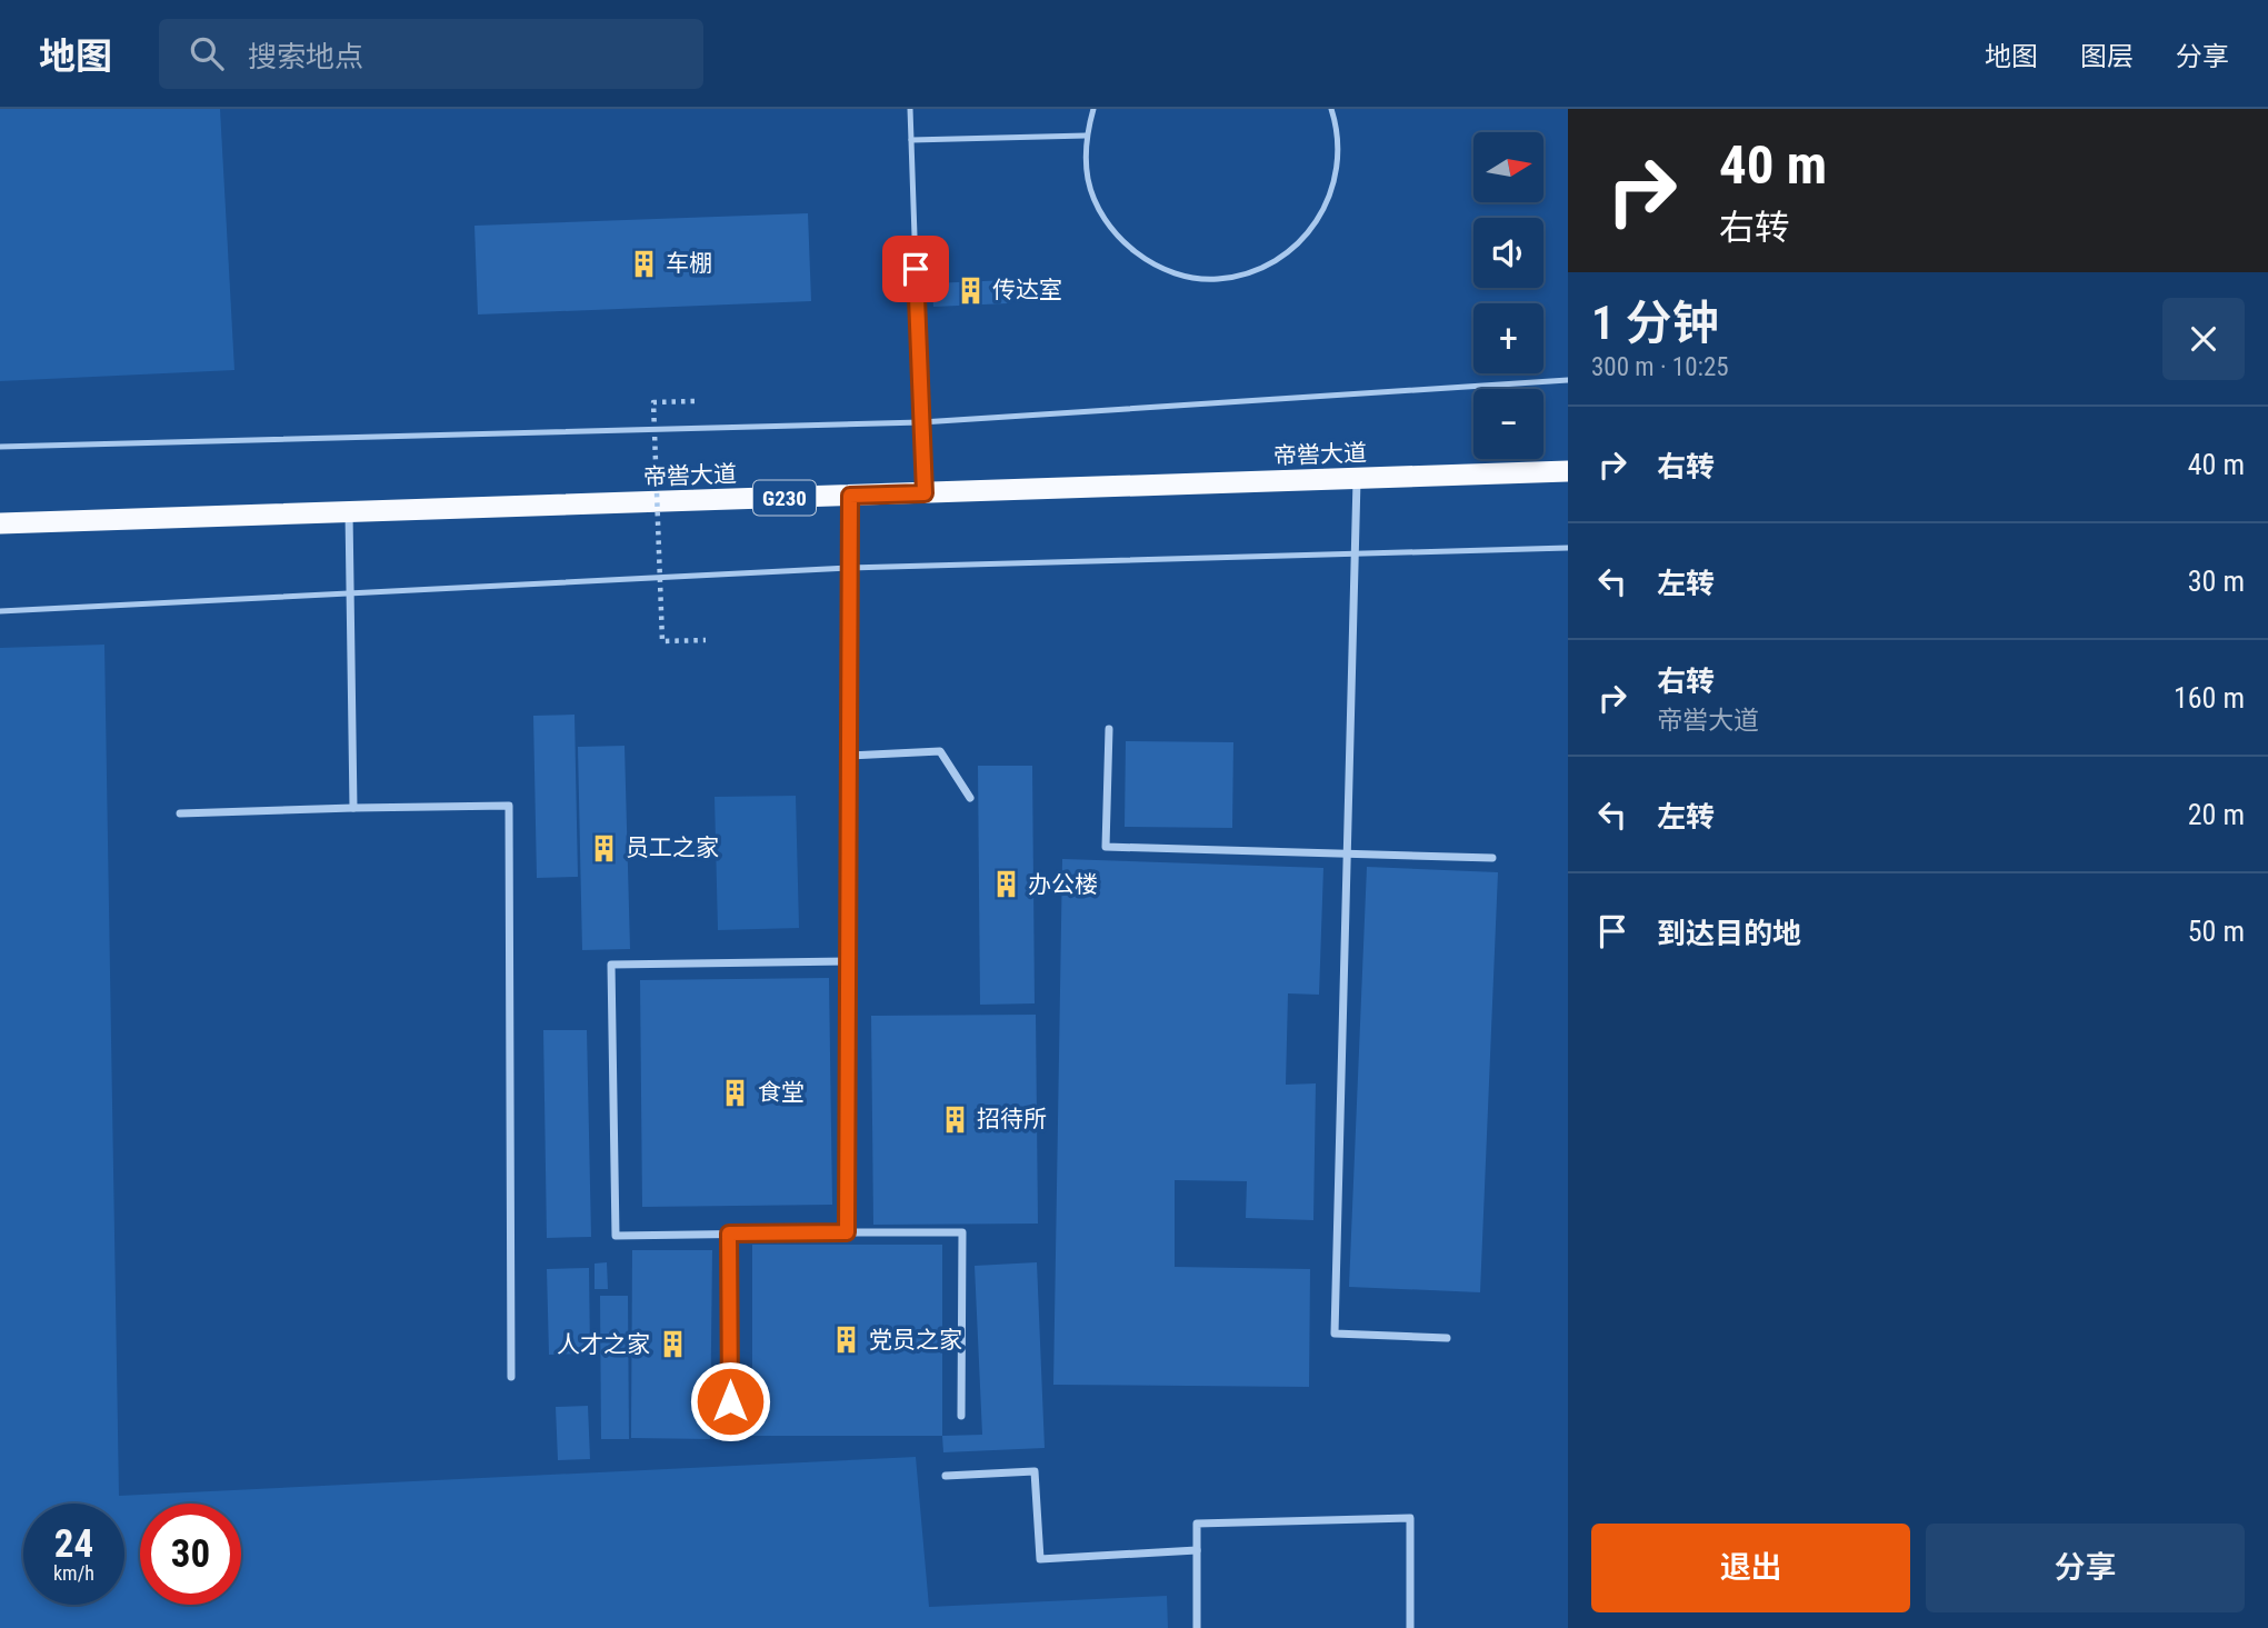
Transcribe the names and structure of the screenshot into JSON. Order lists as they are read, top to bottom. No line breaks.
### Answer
{"streets":{"highway":["帝喾大道","G230"]},"places":{"building":["车棚","传达室","员工之家","办公楼","食堂","招待所","党员之家","人才之家"]},"north":"right","page":{"header":"地图","search":"搜索地点","nav":["地图","图层","分享"],"turn":["40 m","右转"],"map_buttons":["+","−"],"heading":["1 分钟","300 m · 10:25"],"list":[{"name":"右转","value":"40 m"},{"name":"左转","value":"30 m"},{"name":"右转","note":"帝喾大道","value":"160 m"},{"name":"左转","value":"20 m"},{"name":"到达目的地","value":"50 m"}],"speed":"24 km/h","limit":"30","buttons":["退出","分享"]}}
